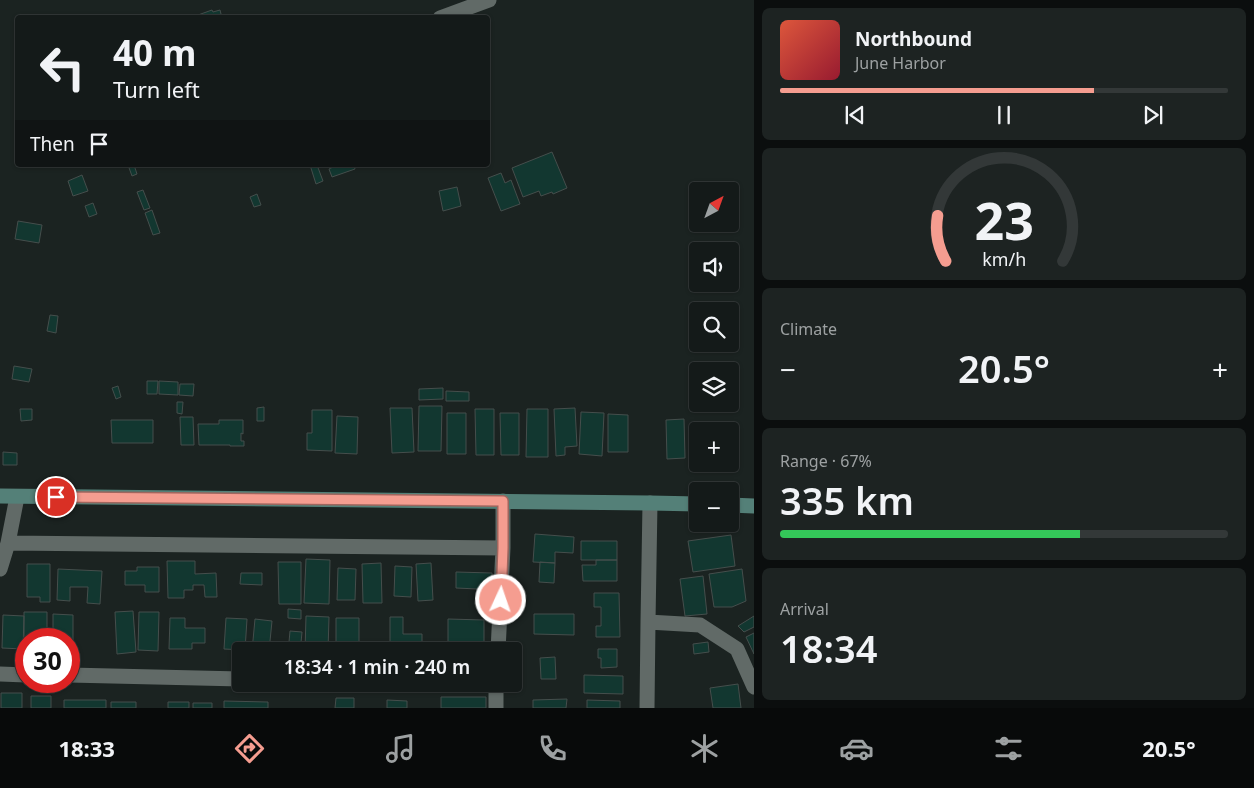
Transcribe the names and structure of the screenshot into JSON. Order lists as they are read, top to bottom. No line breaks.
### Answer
{"north":"top right","page":{"turn":["40 m","Turn left"],"song":["Northbound","June Harbor"],"then":"Then","map_buttons":["+","−"],"tile":["Climate",["Range · 67%","335 km"],["Arrival","18:34"]],"heat":["−","20.5°","+"],"limit":"30","trip":"18:34 · 1 min · 240 m","tabs":["18:33","20.5°"],"gauge":["23","km/h"]}}
